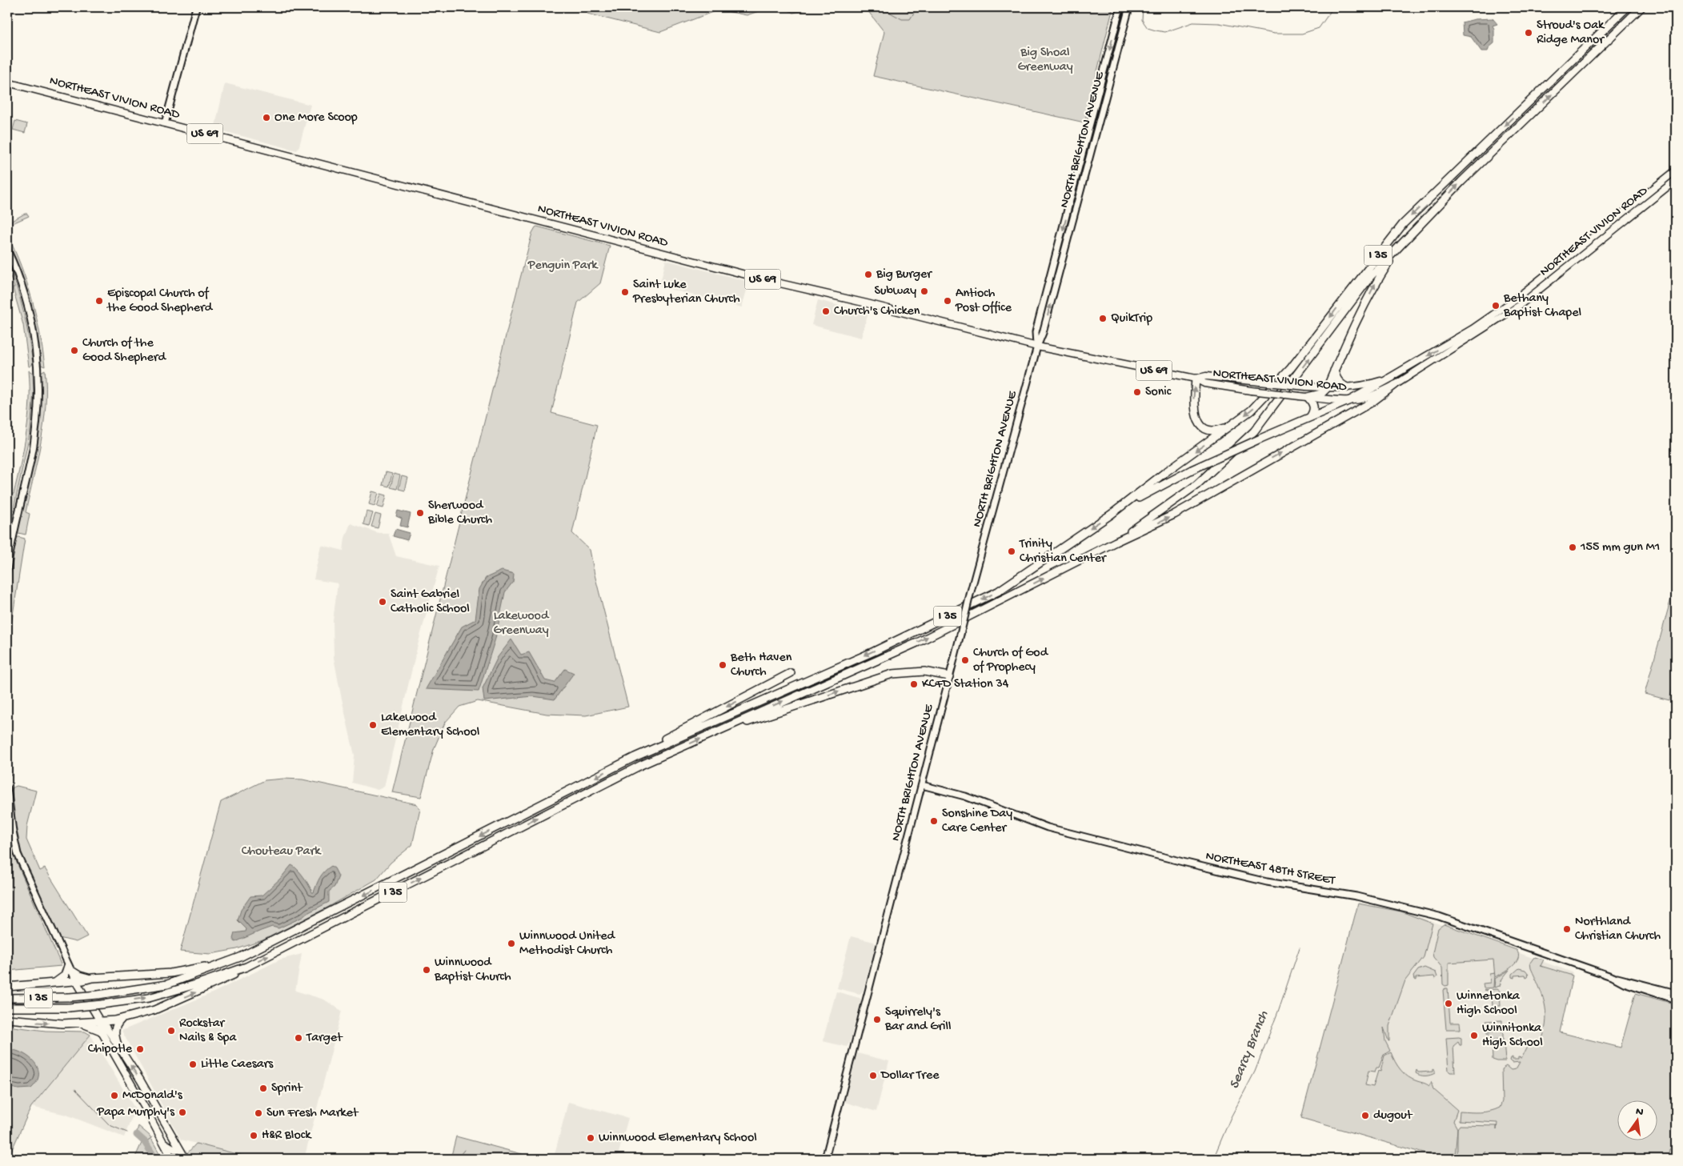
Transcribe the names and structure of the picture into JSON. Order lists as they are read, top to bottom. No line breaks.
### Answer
{"streets":{"highway":["I 35"],"main road":["NORTHEAST VIVION ROAD","US 69","NORTH BRIGHTON AVENUE","NORTHEAST 48TH STREET"]},"crossings":[["NORTHEAST VIVION ROAD","NORTH BRIGHTON AVENUE"],["NORTH BRIGHTON AVENUE","NORTHEAST 48TH STREET"]],"water":["Searcy Branch"],"parks":["Big Shoal Greenway","Penguin Park","Lakewood Greenway","Chouteau Park"],"places":["Stroud's Oak Ridge Manor","One More Scoop","Big Burger","Subway","Saint Luke Presbyterian Church","Episcopal Church of the Good Shepherd","Antioch Post Office","Bethany Baptist Chapel","Church's Chicken","QuikTrip","Church of the Good Shepherd","Sonic","Sherwood Bible Church","155 mm gun M1","Trinity Christian Center","Saint Gabriel Catholic School","Church of God of Prophecy","Beth Haven Church","KCFD Station 34","Lakewood Elementary School","Sonshine Day Care Center","Northland Christian Church","Winnwood United Methodist Church","Winnwood Baptist Church","Winnetonka High School","Squirrely's Bar and Grill","Rockstar Nails & Spa","Winnitonka High School","Target","Chipotle","Little Caesars","Dollar Tree","Sprint","McDonald's","Papa Murphy's","Sun Fresh Market","dugout","H&R Block","Winnwood Elementary School"],"north":"top"}
